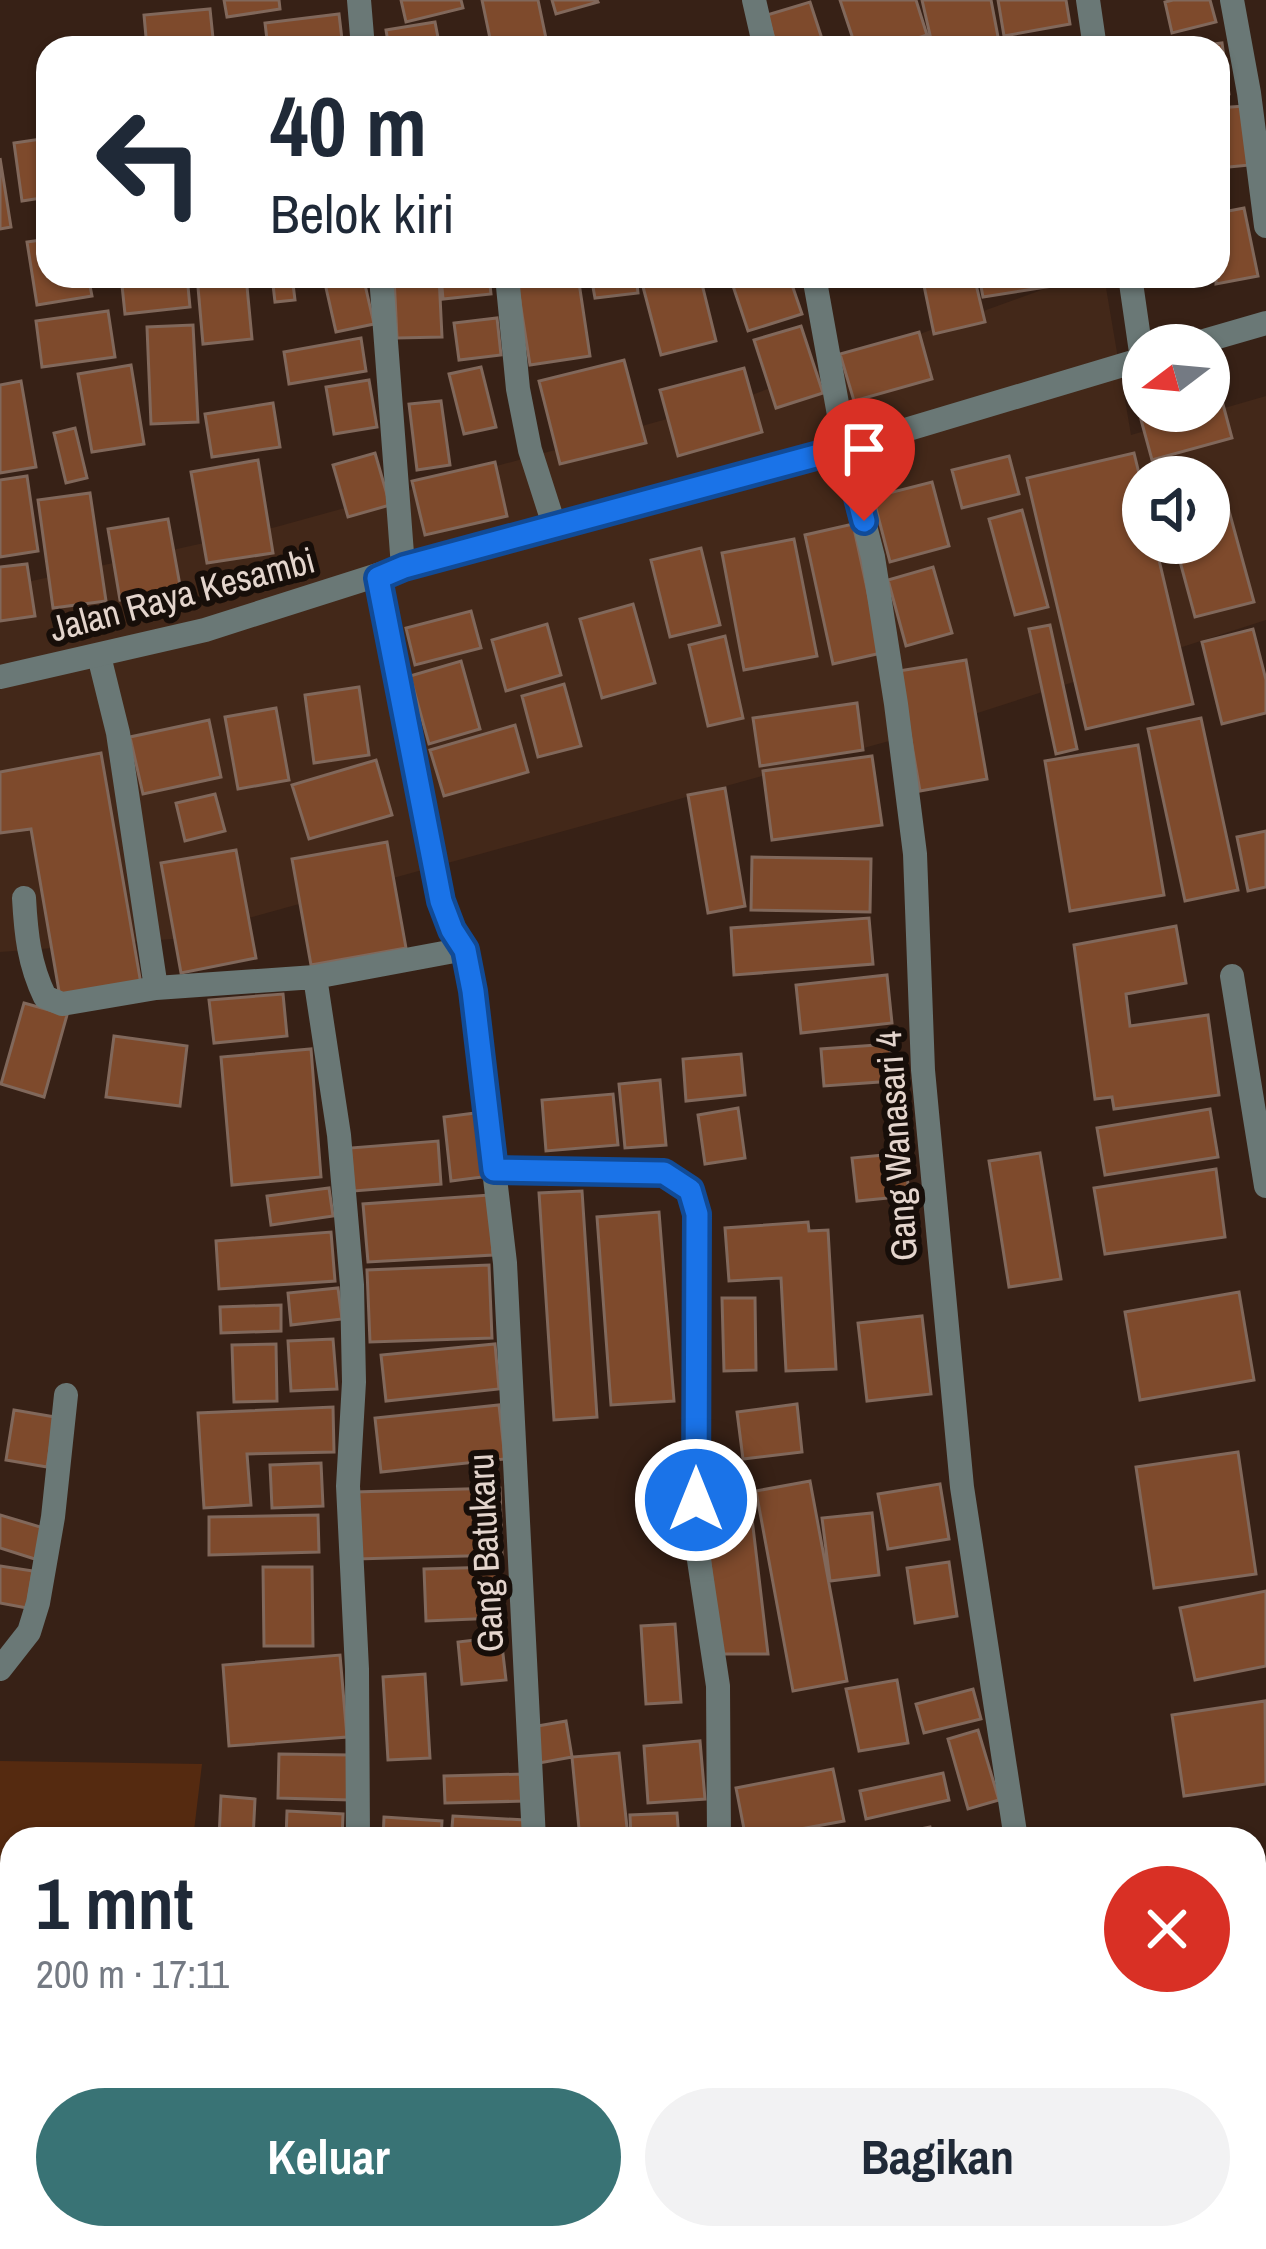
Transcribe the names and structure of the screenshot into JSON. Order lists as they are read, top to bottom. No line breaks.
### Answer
{"streets":{"street":["Jalan Raya Kesambi","Gang Wanasari 4","Gang Batukaru"]},"crossings":[["Jalan Raya Kesambi","Gang Wanasari 4"],["Jalan Raya Kesambi","Gang Batukaru"]],"north":"left","page":{"turn":["40 m","Belok kiri"],"heading":["1 mnt","200 m · 17:11"],"buttons":["Keluar","Bagikan"]}}
